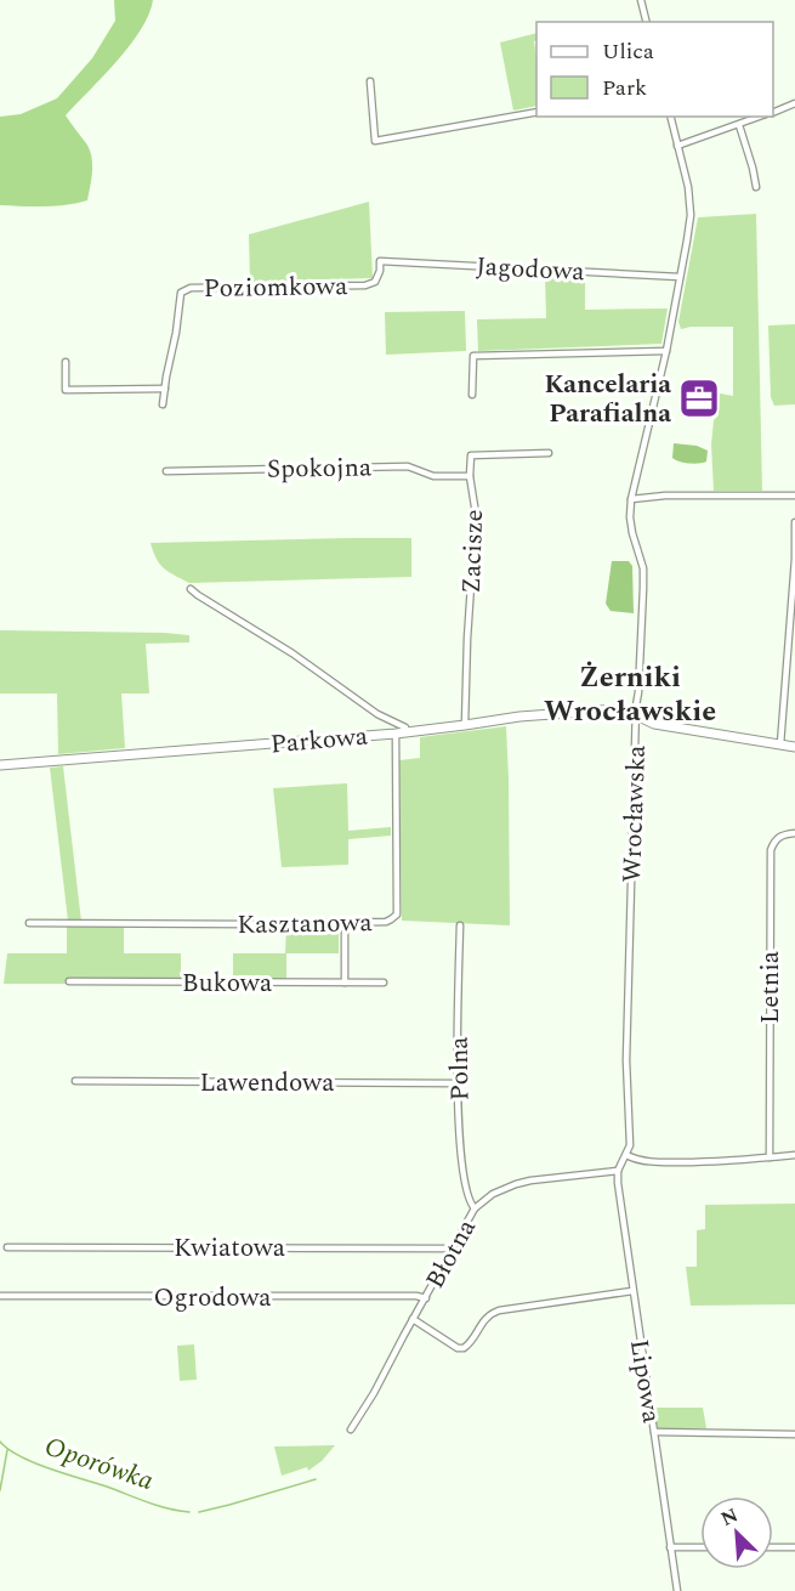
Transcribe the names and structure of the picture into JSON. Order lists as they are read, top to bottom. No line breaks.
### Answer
{"streets":{"street":["Jagodowa","Poziomkowa","Spokojna","Zacisze","Parkowa","Wrocławska","Kasztanowa","Bukowa","Letnia","Polna","Lawendowa","Kwiatowa","Błotna","Ogrodowa","Lipowa"]},"crossings":[["Jagodowa","Poziomkowa"],["Jagodowa","Wrocławska"],["Spokojna","Zacisze"],["Zacisze","Parkowa"],["Parkowa","Wrocławska"],["Parkowa","Kasztanowa"],["Wrocławska","Błotna"],["Wrocławska","Lipowa"],["Polna","Lawendowa"],["Polna","Błotna"],["Kwiatowa","Błotna"],["Błotna","Ogrodowa"],["Błotna","Lipowa"]],"districts":["Żerniki Wrocławskie"],"water":["Oporówka"],"places":{"office":["Kancelaria Parafialna"]},"legend":["Ulica","Park"],"north":"top left"}
